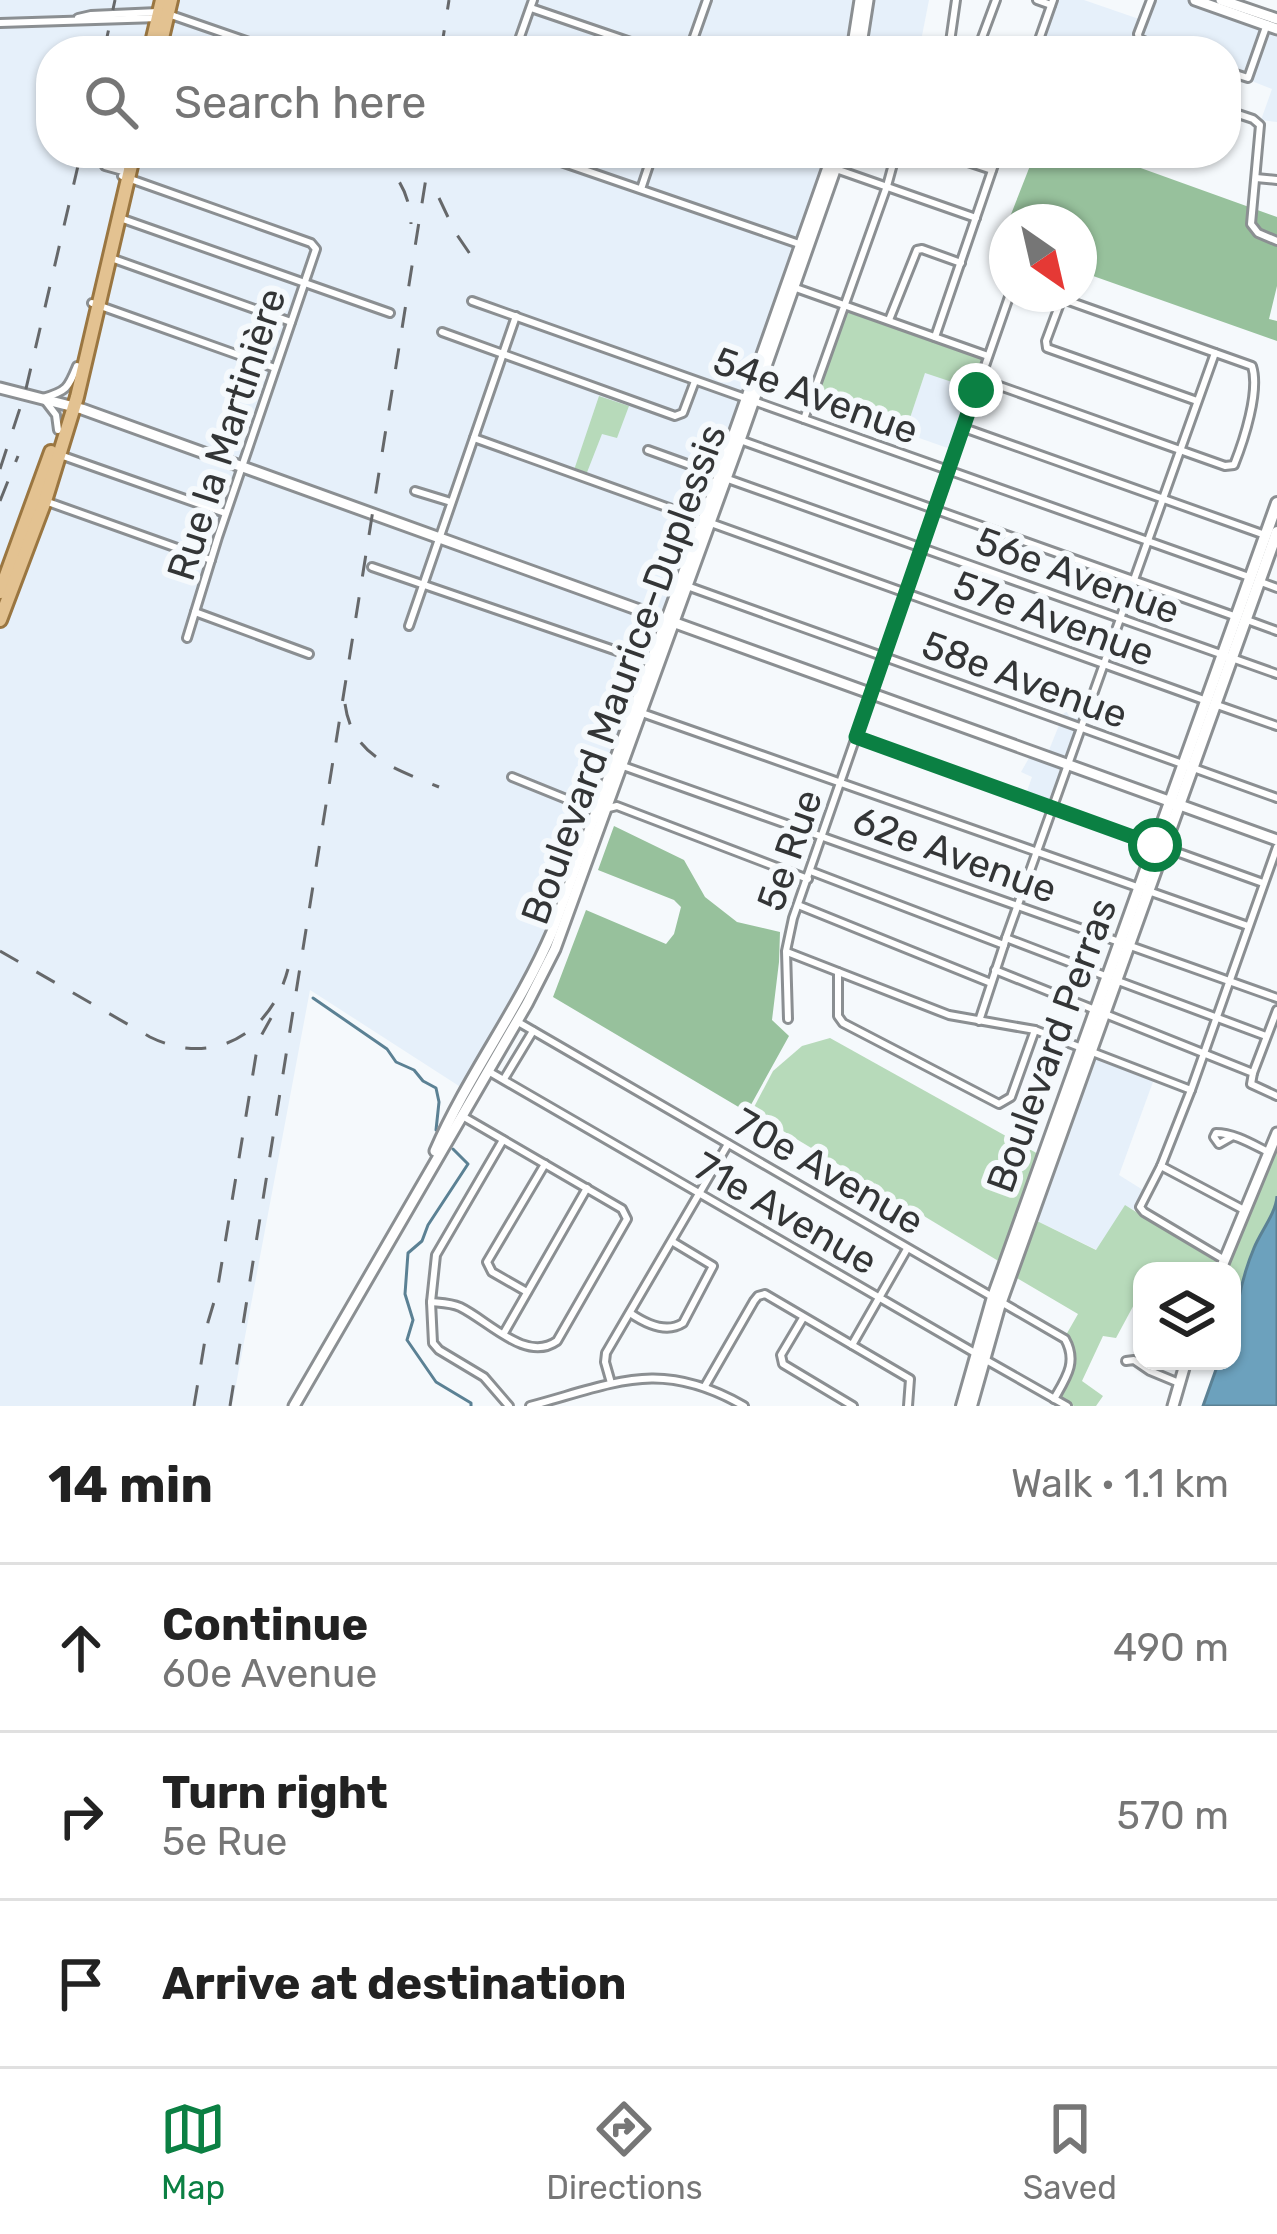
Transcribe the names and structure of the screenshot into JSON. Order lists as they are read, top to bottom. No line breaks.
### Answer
{"streets":{"main road":["Boulevard Perras"],"street":["54e Avenue","Rue la Martinière","56e Avenue","57e Avenue","Boulevard Maurice-Duplessis","58e Avenue","5e Rue","62e Avenue","70e Avenue","71e Avenue"]},"crossings":[["54e Avenue","Boulevard Maurice-Duplessis"],["54e Avenue","5e Rue"],["54e Avenue","Boulevard Perras"],["56e Avenue","Boulevard Maurice-Duplessis"],["56e Avenue","5e Rue"],["56e Avenue","Boulevard Perras"],["57e Avenue","Boulevard Maurice-Duplessis"],["57e Avenue","5e Rue"],["57e Avenue","Boulevard Perras"],["Boulevard Maurice-Duplessis","58e Avenue"],["Boulevard Maurice-Duplessis","62e Avenue"],["Boulevard Maurice-Duplessis","70e Avenue"],["Boulevard Maurice-Duplessis","71e Avenue"],["58e Avenue","5e Rue"],["58e Avenue","Boulevard Perras"],["5e Rue","62e Avenue"],["62e Avenue","Boulevard Perras"],["Boulevard Perras","70e Avenue"],["Boulevard Perras","71e Avenue"],["70e Avenue","71e Avenue"]],"north":"bottom right","page":{"search":"Search here","heading":["14 min","Walk · 1.1 km"],"list":[["Continue","60e Avenue","490 m"],["Turn right","5e Rue","570 m"],"Arrive at destination"],"nav":["Map","Directions","Saved"]}}
